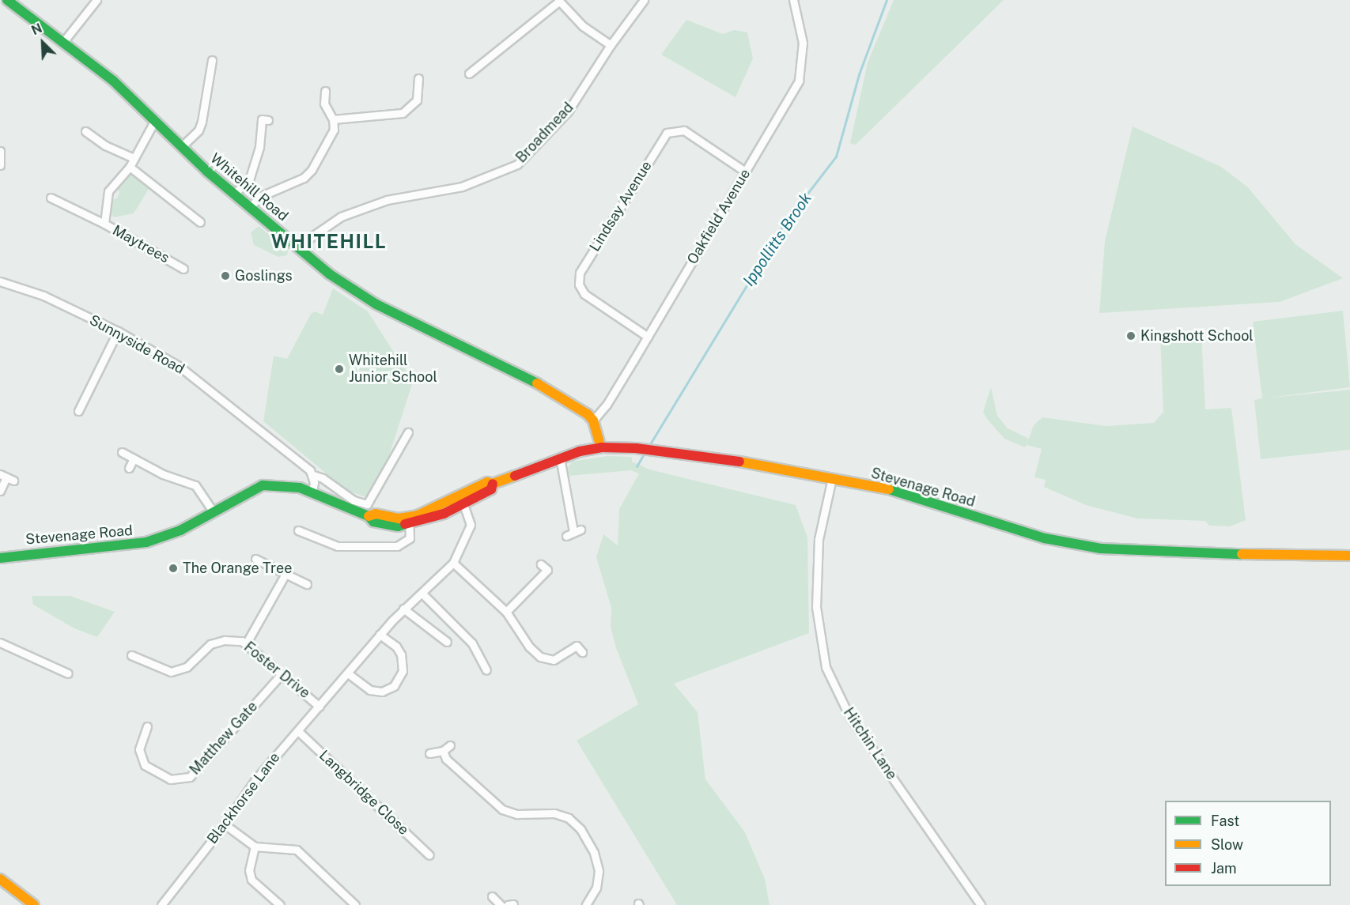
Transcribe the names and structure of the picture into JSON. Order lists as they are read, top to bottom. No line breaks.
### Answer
{"streets":{"main road":["Whitehill Road","Stevenage Road"],"street":["Broadmead","Lindsay Avenue","Oakfield Avenue","Maytrees","Sunnyside Road","Foster Drive","Matthew Gate","Hitchin Lane","Langbridge Close","Blackhorse Lane"]},"crossings":[["Broadmead","Whitehill Road"],["Whitehill Road","Oakfield Avenue"],["Whitehill Road","Maytrees"],["Lindsay Avenue","Oakfield Avenue"],["Stevenage Road","Hitchin Lane"],["Stevenage Road","Blackhorse Lane"],["Foster Drive","Matthew Gate"],["Foster Drive","Blackhorse Lane"],["Langbridge Close","Blackhorse Lane"]],"districts":["WHITEHILL"],"water":["Ippollitts Brook"],"places":["Goslings","Kingshott School","Whitehill Junior School","The Orange Tree"],"legend":["Fast","Slow","Jam"],"north":"top left"}
